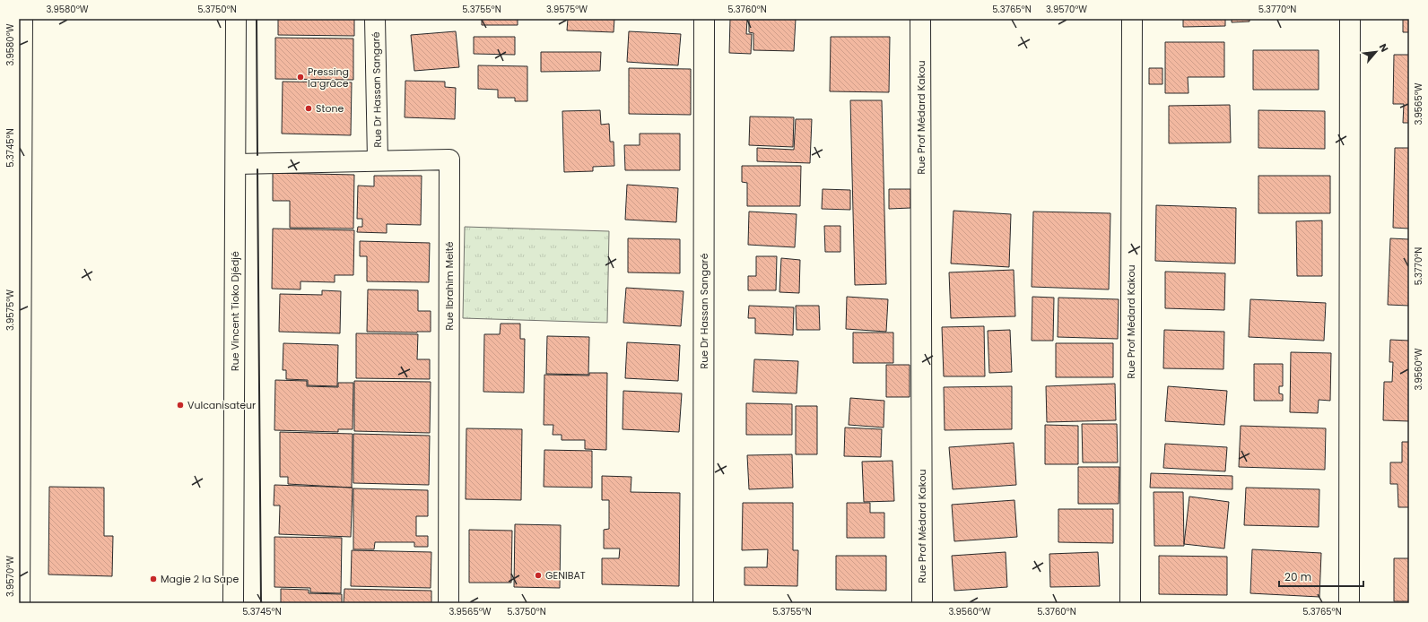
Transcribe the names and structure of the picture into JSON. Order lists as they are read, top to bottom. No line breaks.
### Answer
{"streets":{"street":["Rue Dr Hassan Sangaré","Rue Prof Médard Kakou","Rue Ibrahim Meité","Rue Vincent Tioko Djédjé"]},"crossings":[["Rue Dr Hassan Sangaré","Rue Ibrahim Meité"],["Rue Ibrahim Meité","Rue Vincent Tioko Djédjé"]],"places":["Pressing la grâce","Stone","Vulcanisateur","GENIBAT","Magie 2 la Sape"],"scale_bar":"20 m","north":"top right","coordinates":["3.9580°W","5.3750°N","5.3755°N","3.9575°W","5.3760°N","5.3765°N","3.9570°W","5.3770°N","3.9565°W","5.3745°N","3.9560°W"]}
